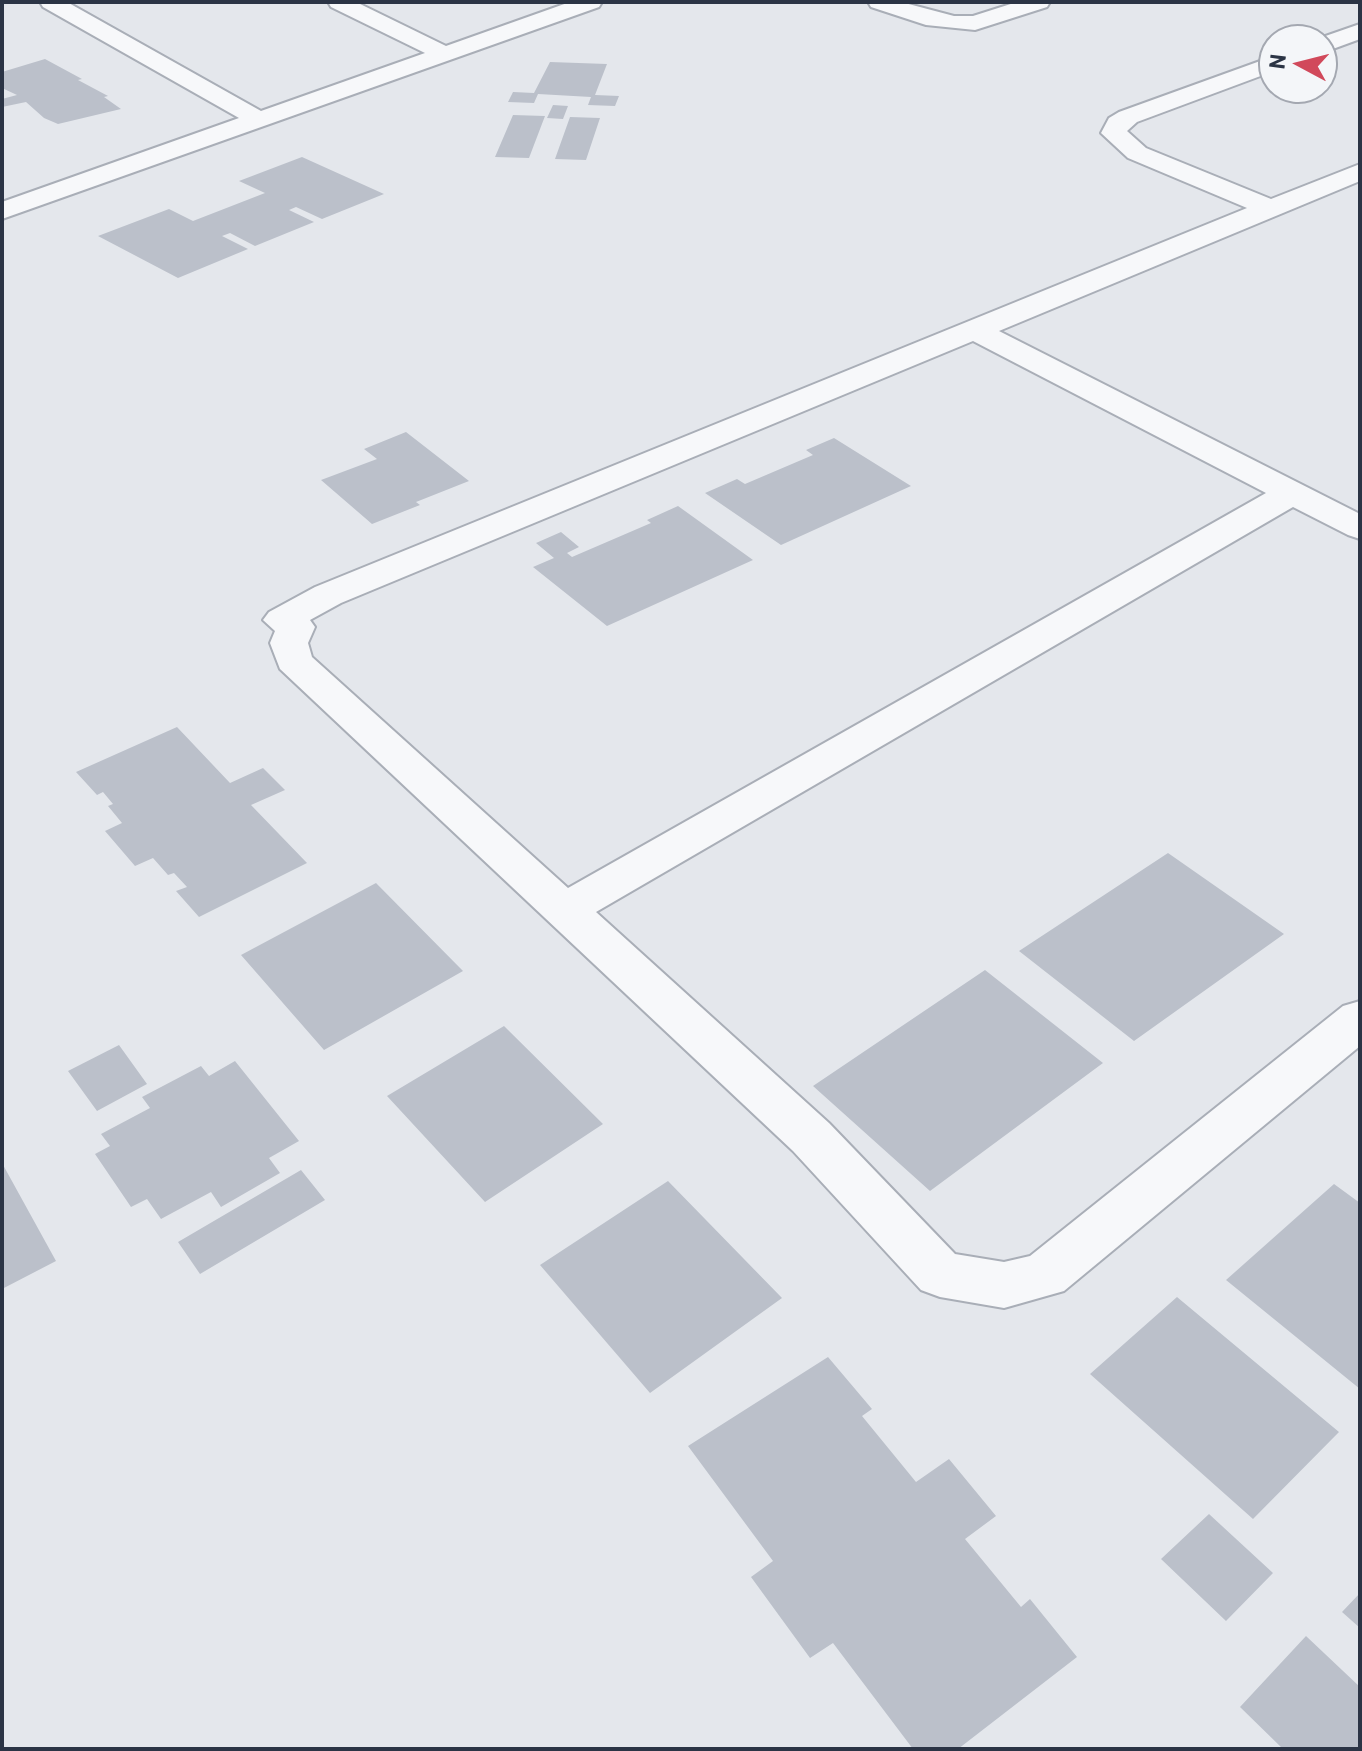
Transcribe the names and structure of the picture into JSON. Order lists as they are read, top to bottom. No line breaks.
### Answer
{"north":"left"}
